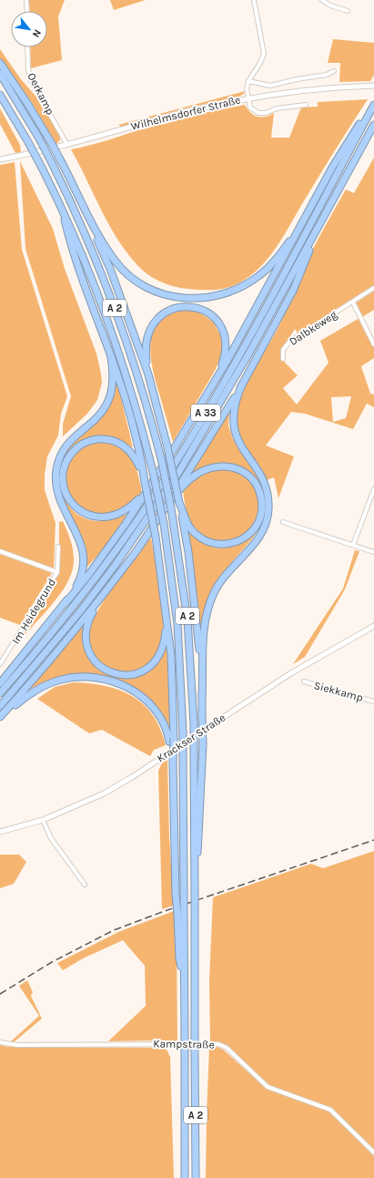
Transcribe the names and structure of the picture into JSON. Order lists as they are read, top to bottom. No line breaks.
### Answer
{"streets":{"highway":["A 2","A 33"],"street":["Oerkamp","Wilhelmsdorfer Straße","Dalbkeweg","Im Heidegrund","Siekkamp","Krackser Straße","Kampstraße"]},"crossings":[["Oerkamp","Wilhelmsdorfer Straße"]],"north":"bottom right"}
